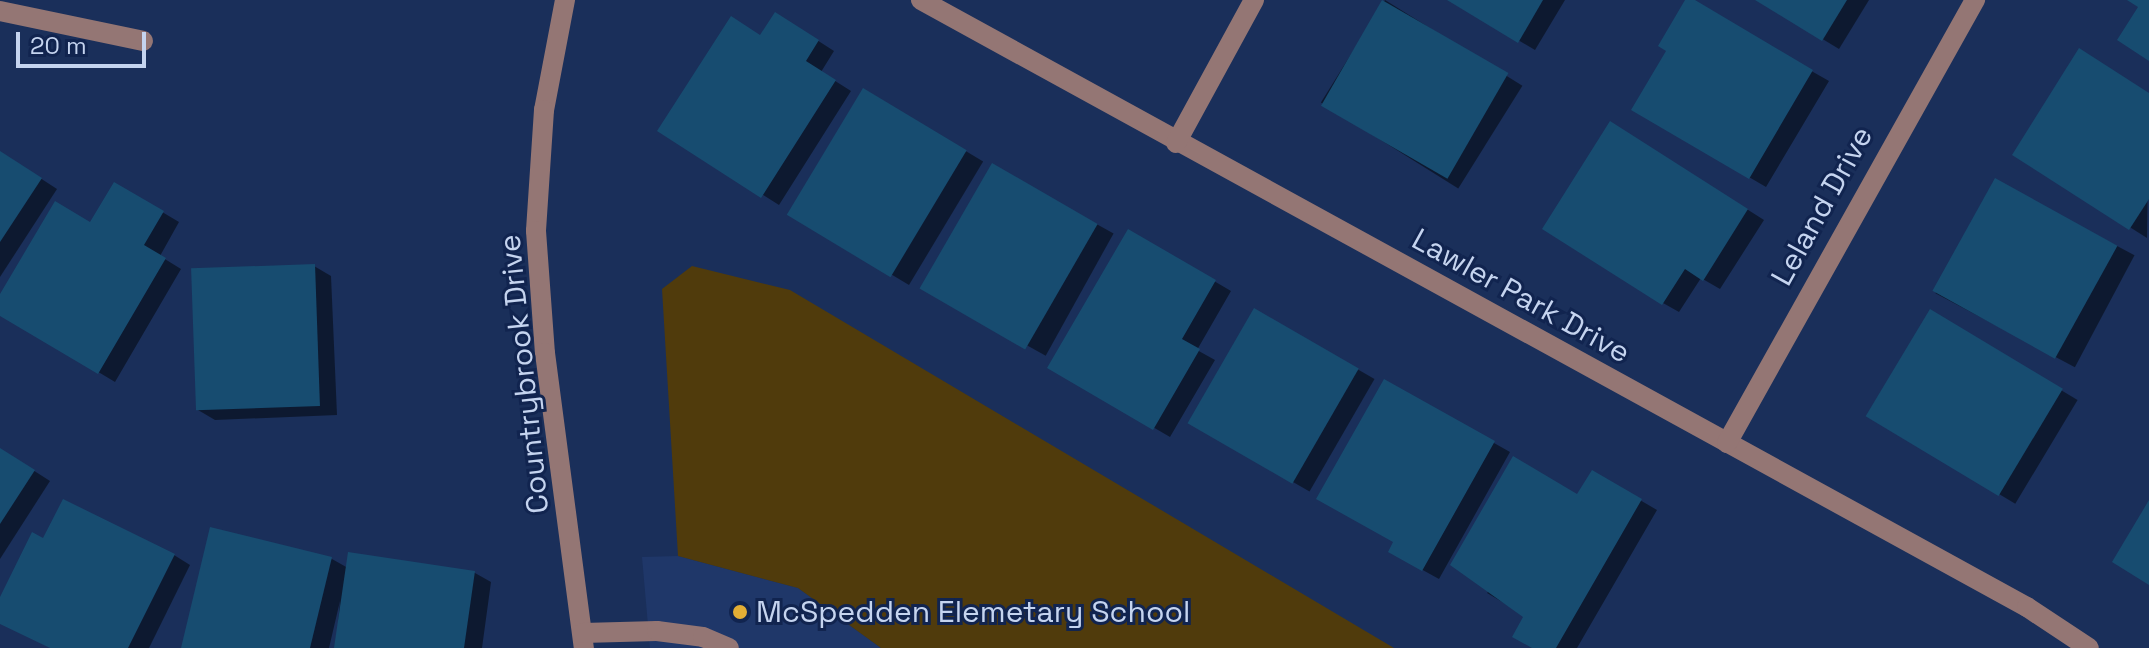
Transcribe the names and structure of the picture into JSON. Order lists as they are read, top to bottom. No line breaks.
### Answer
{"streets":{"street":["Leland Drive","Lawler Park Drive","Countrybrook Drive"]},"crossings":[["Leland Drive","Lawler Park Drive"]],"places":["McSpedden Elemetary School"],"scale_bar":"20 m"}
